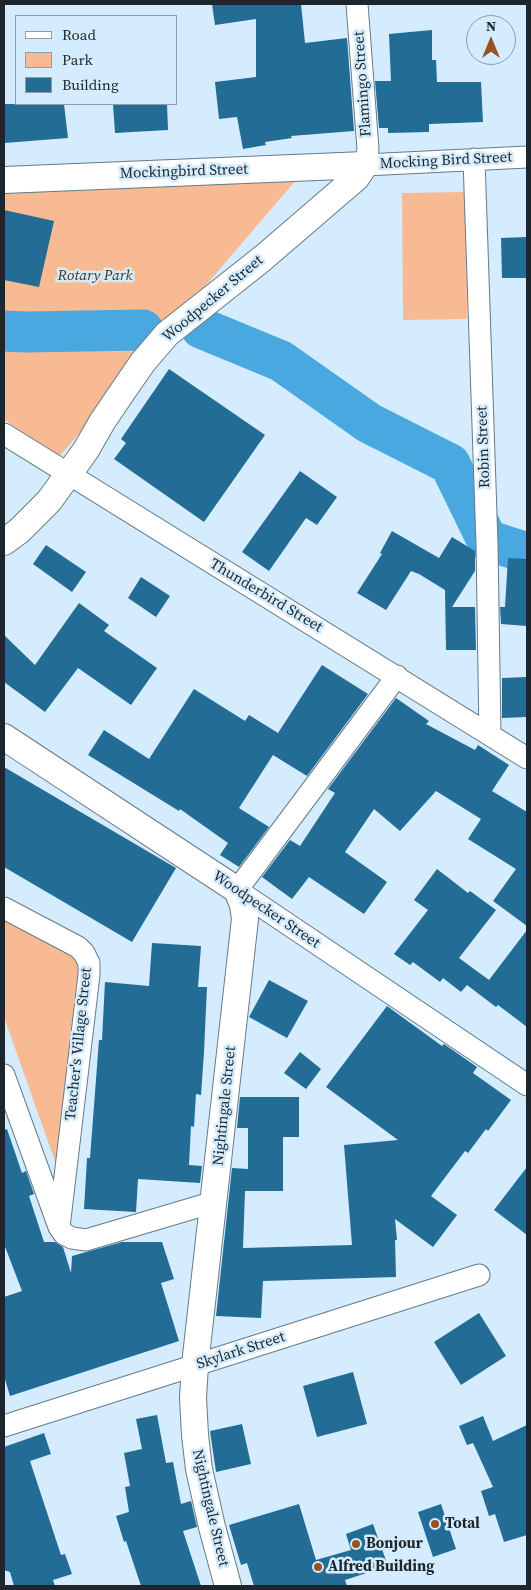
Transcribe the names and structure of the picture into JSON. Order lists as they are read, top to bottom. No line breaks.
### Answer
{"streets":{"street":["Flamingo Street","Mocking Bird Street","Mockingbird Street","Woodpecker Street","Robin Street","Thunderbird Street","Teacher's Village Street","Nightingale Street","Skylark Street"]},"crossings":[["Flamingo Street","Mocking Bird Street"],["Flamingo Street","Mockingbird Street"],["Flamingo Street","Woodpecker Street"],["Mocking Bird Street","Mockingbird Street"],["Mocking Bird Street","Woodpecker Street"],["Mocking Bird Street","Robin Street"],["Mockingbird Street","Woodpecker Street"],["Woodpecker Street","Thunderbird Street"],["Woodpecker Street","Nightingale Street"],["Robin Street","Thunderbird Street"],["Nightingale Street","Skylark Street"]],"parks":["Rotary Park"],"places":["Total","Bonjour","Alfred Building"],"legend":["Road","Park","Building"],"north":"top"}
